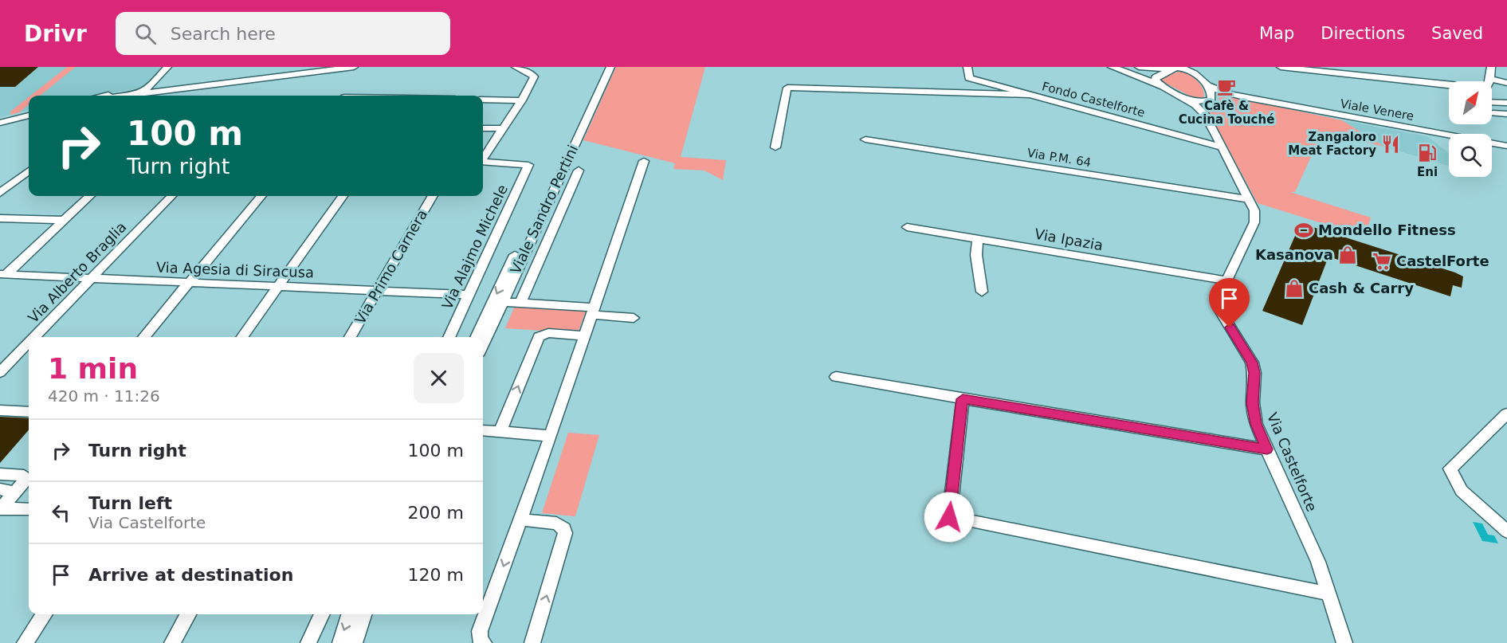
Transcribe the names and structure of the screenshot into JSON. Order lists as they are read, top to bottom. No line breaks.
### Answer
{"streets":{"street":["Fondo Castelforte","Viale Venere","Via P.M. 64","Viale Sandro Pertini","Via Ipazia","Via Alajmo Michele","Via Primo Carnera","Via Agesia di Siracusa","Via Alberto Braglia","Via Castelforte"]},"crossings":[["Fondo Castelforte","Via Castelforte"],["Viale Venere","Via Castelforte"],["Via P.M. 64","Via Castelforte"],["Via Ipazia","Via Castelforte"],["Via Alajmo Michele","Via Agesia di Siracusa"],["Via Primo Carnera","Via Agesia di Siracusa"],["Via Agesia di Siracusa","Via Alberto Braglia"]],"places":{"cafe":["Cafè & Cucina Touché"],"restaurant":["Zangaloro Meat Factory"],"fuel station":["Eni"],"sports":["Mondello Fitness"],"shop":["Kasanova","Cash & Carry"],"supermarket":["CastelForte"]},"north":"top right","page":{"header":"Drivr","search":"Search here","nav":["Map","Directions","Saved"],"turn":["100 m","Turn right"],"heading":["1 min","420 m · 11:26"],"list":[{"name":"Turn right","value":"100 m"},{"name":"Turn left","note":"Via Castelforte","value":"200 m"},{"name":"Arrive at destination","value":"120 m"}]}}
